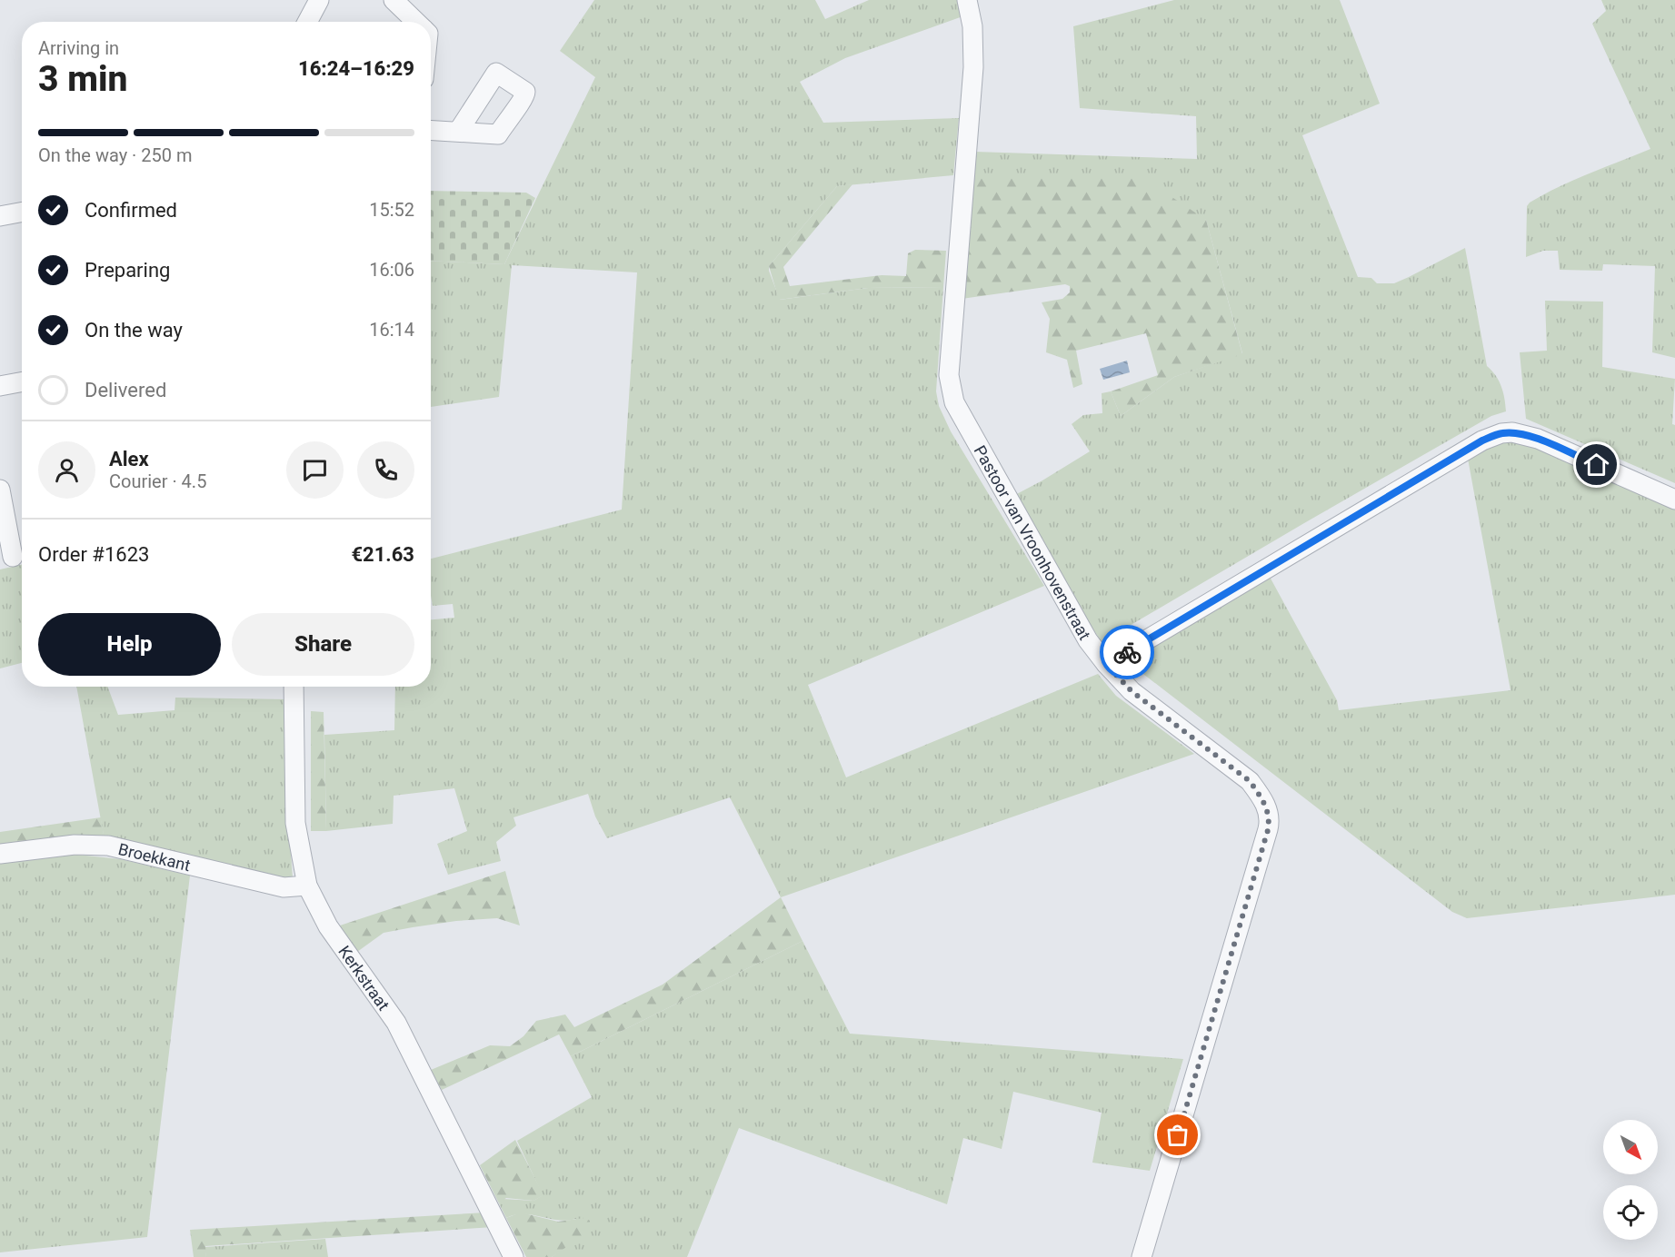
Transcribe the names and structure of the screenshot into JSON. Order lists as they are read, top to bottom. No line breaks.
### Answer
{"streets":{"street":["Pastoor van Vroonhovenstraat","Broekkant","Kerkstraat"]},"crossings":[["Broekkant","Kerkstraat"]],"north":"bottom right","page":{"heading":["3 min","Arriving in","16:24–16:29"],"panel":["Alex","Courier · 4.5","Order #1623","€21.63"],"bar":"On the way · 250 m","list":[["Confirmed","15:52"],["Preparing","16:06"],["On the way","16:14"],"Delivered"],"buttons":["Help","Share"]}}
